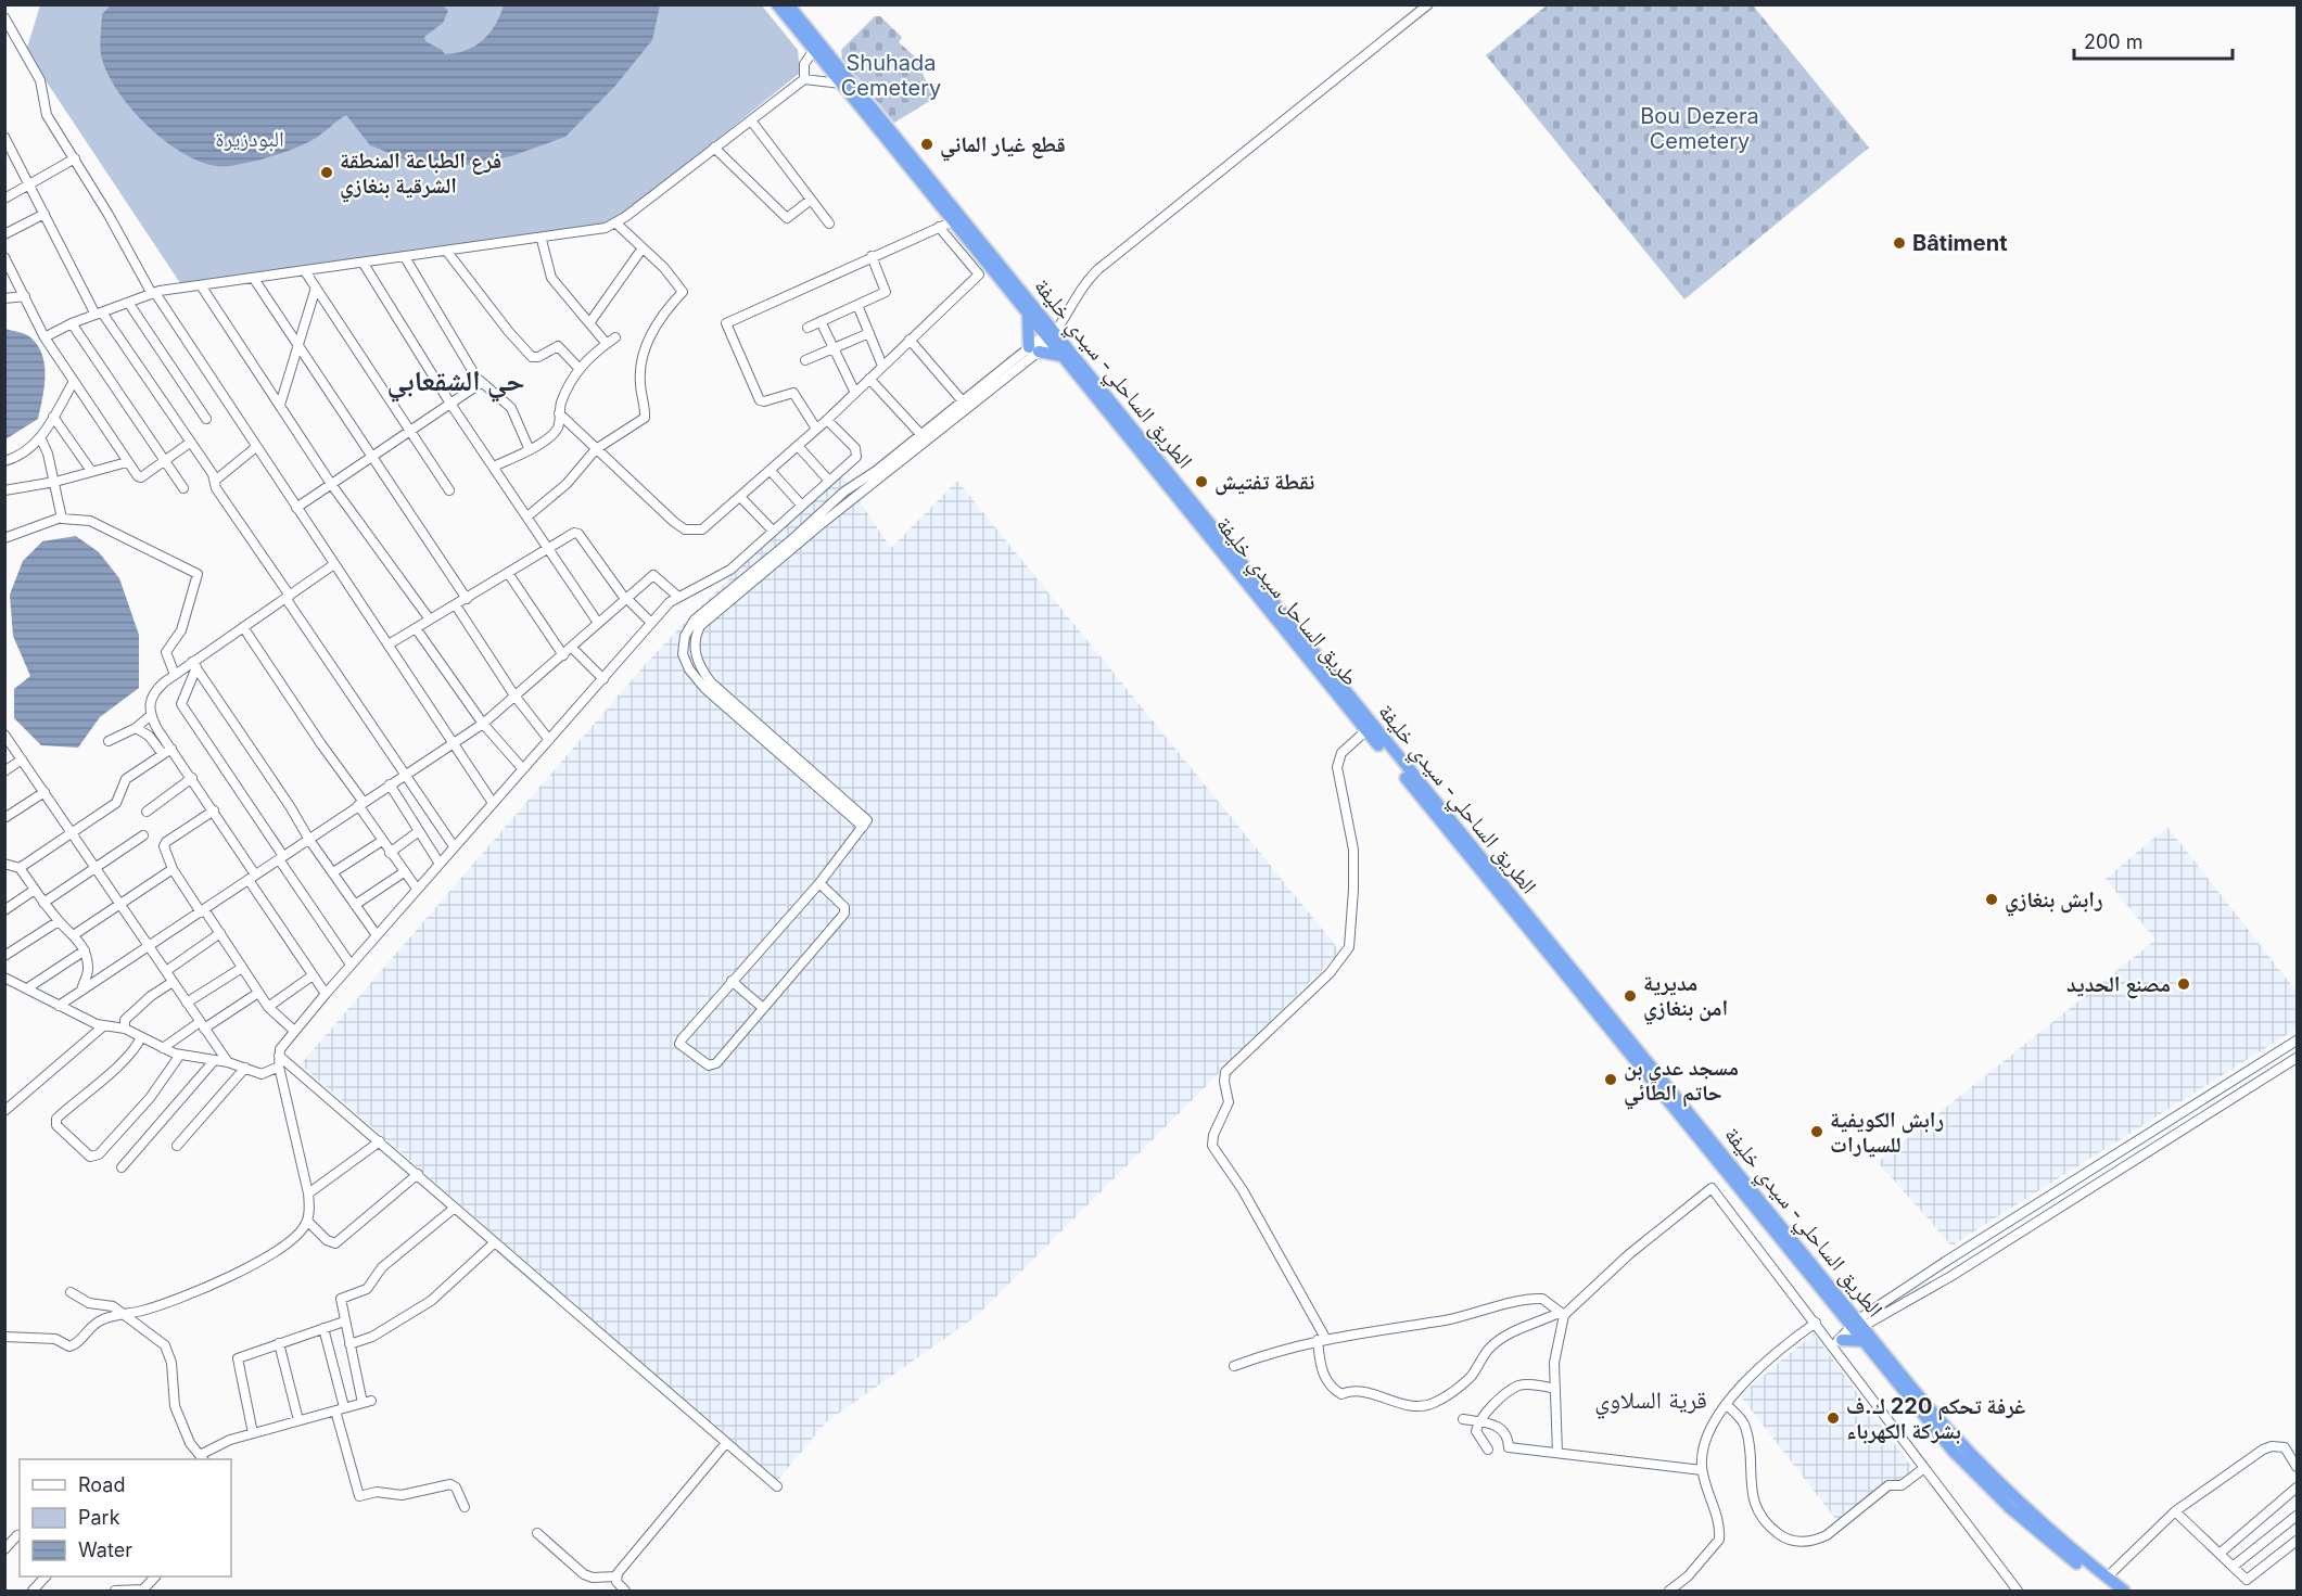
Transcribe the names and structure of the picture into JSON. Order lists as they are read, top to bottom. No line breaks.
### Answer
{"streets":{"highway":["الطريق الساحلي- سيدي خليفة","طريق الساحل سيدي خليفة"]},"crossings":[["الطريق الساحلي- سيدي خليفة","طريق الساحل سيدي خليفة"]],"districts":["حي الشقعابي","قرية السلاوي"],"parks":["Shuhada Cemetery","Bou Dezera Cemetery","البودزيرة"],"places":["قطع غيار الماني","فرع الطباعة المنطقة الشرقية بنغازي","Bâtiment","نقطة تفتيش","رابش بنغازي","مصنع الحديد","مديرية امن بنغازي","مسجد عدي بن حاتم الطائي","رابش الكويفية للسيارات","غرفة تحكم 220 ك.ف بشركة الكهرباء"],"legend":["Road","Park","Water"],"scale_bar":"200 m"}
